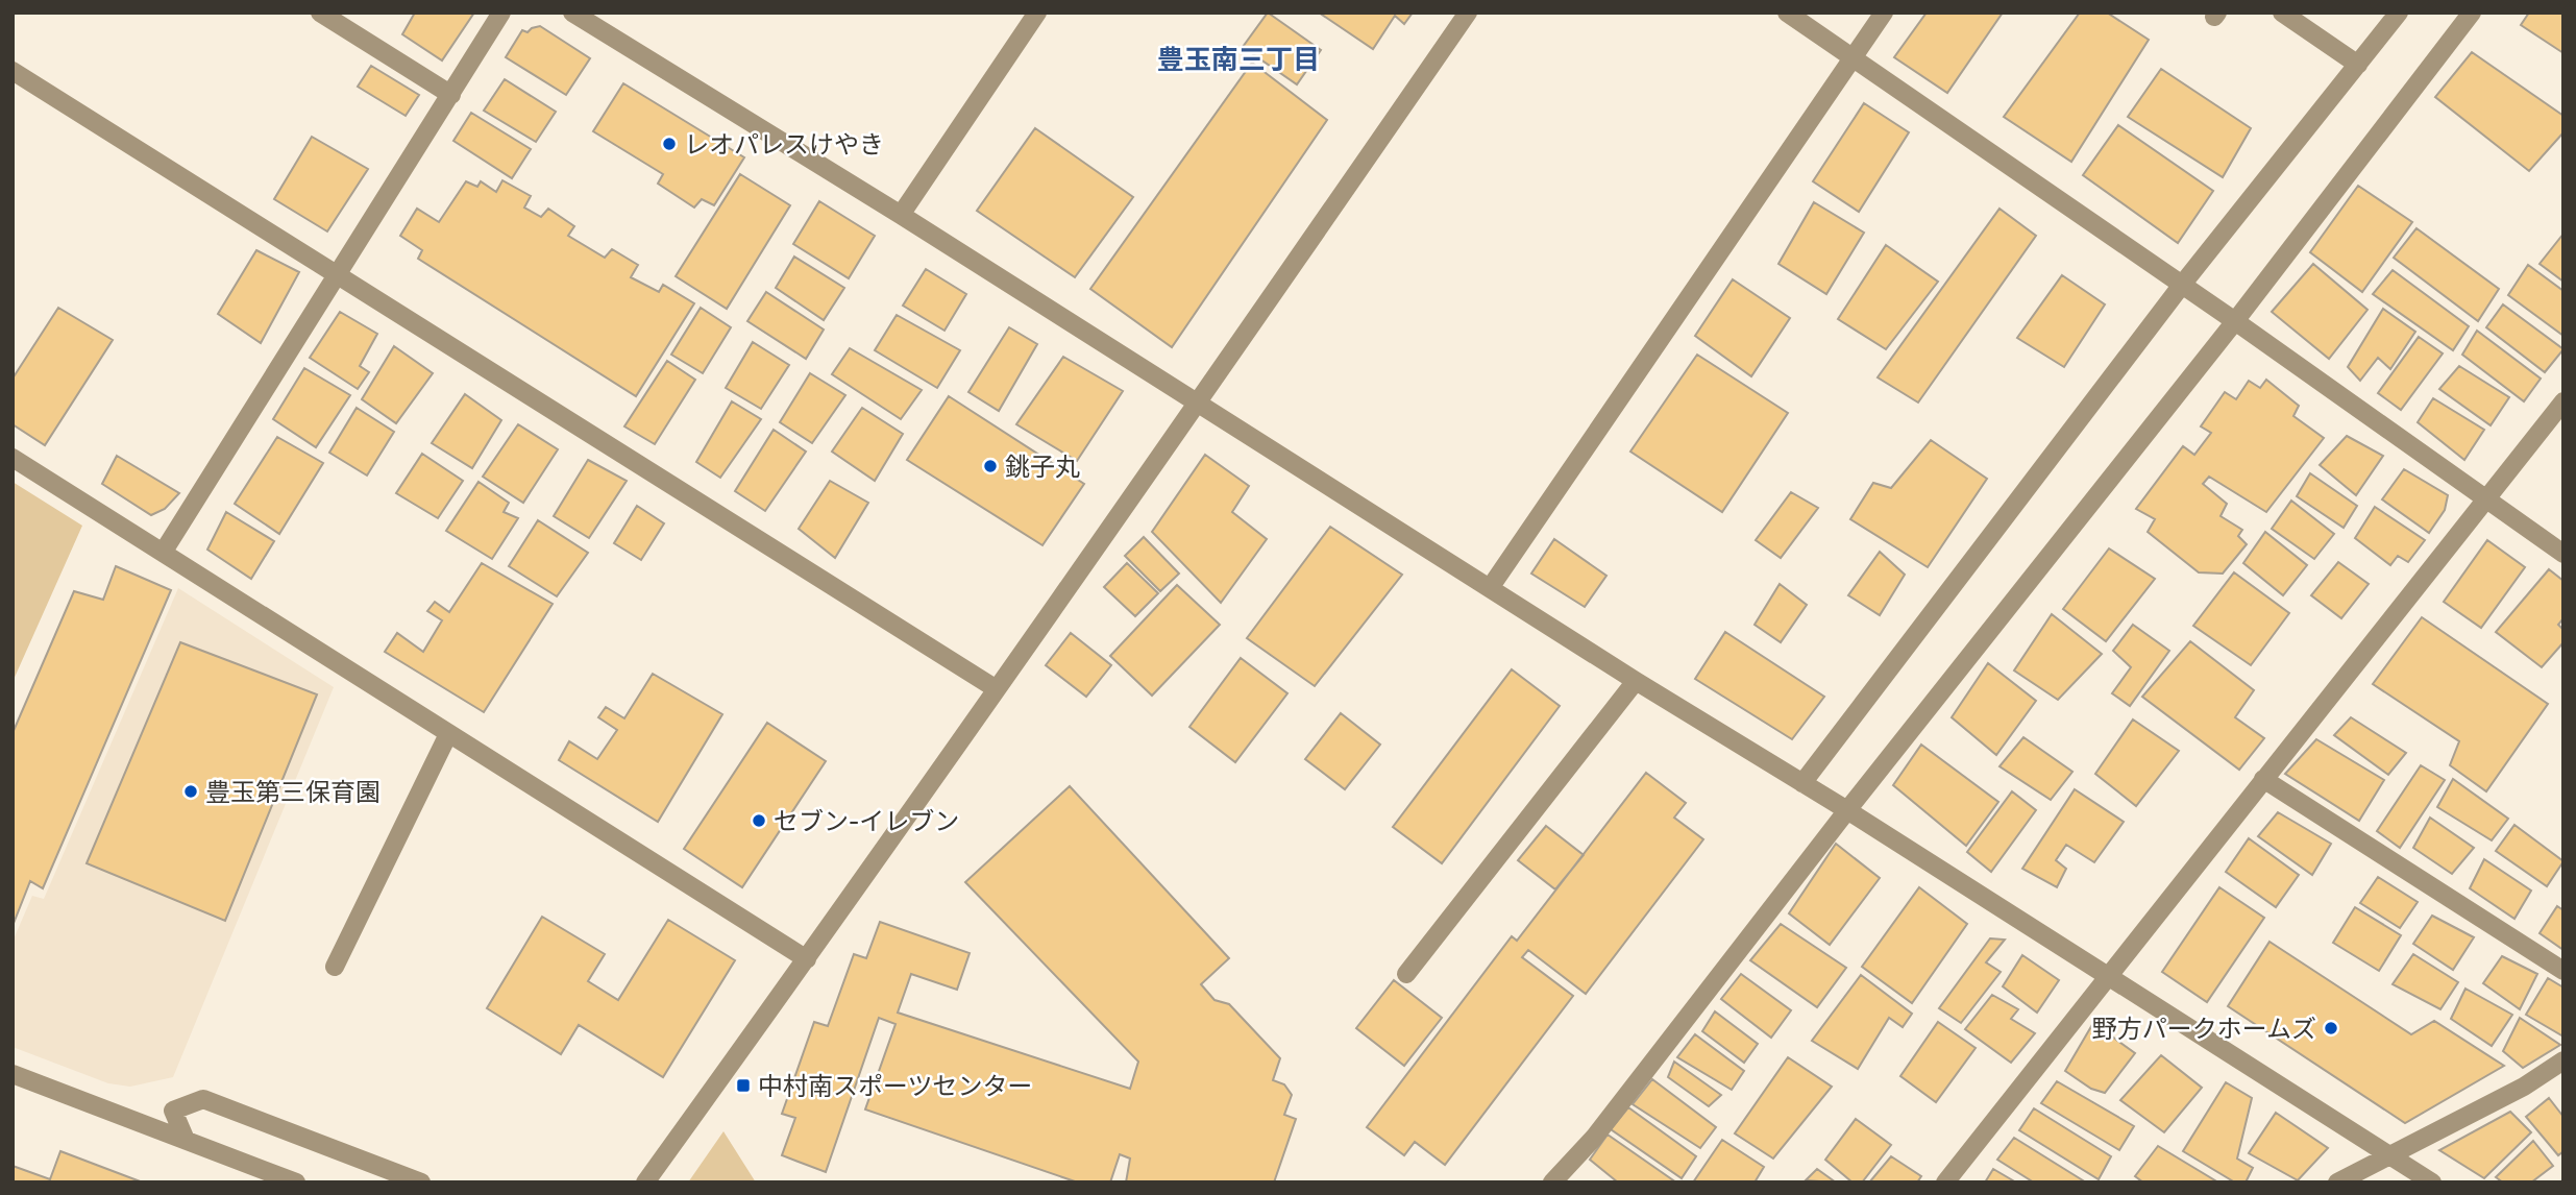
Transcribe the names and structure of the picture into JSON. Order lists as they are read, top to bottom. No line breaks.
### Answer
{"districts":["豊玉南三丁目"],"places":{"other":["レオパレスけやき","銚子丸","豊玉第三保育園","セブン-イレブン","野方パークホームズ"],"transit":["中村南スポーツセンター"]}}
